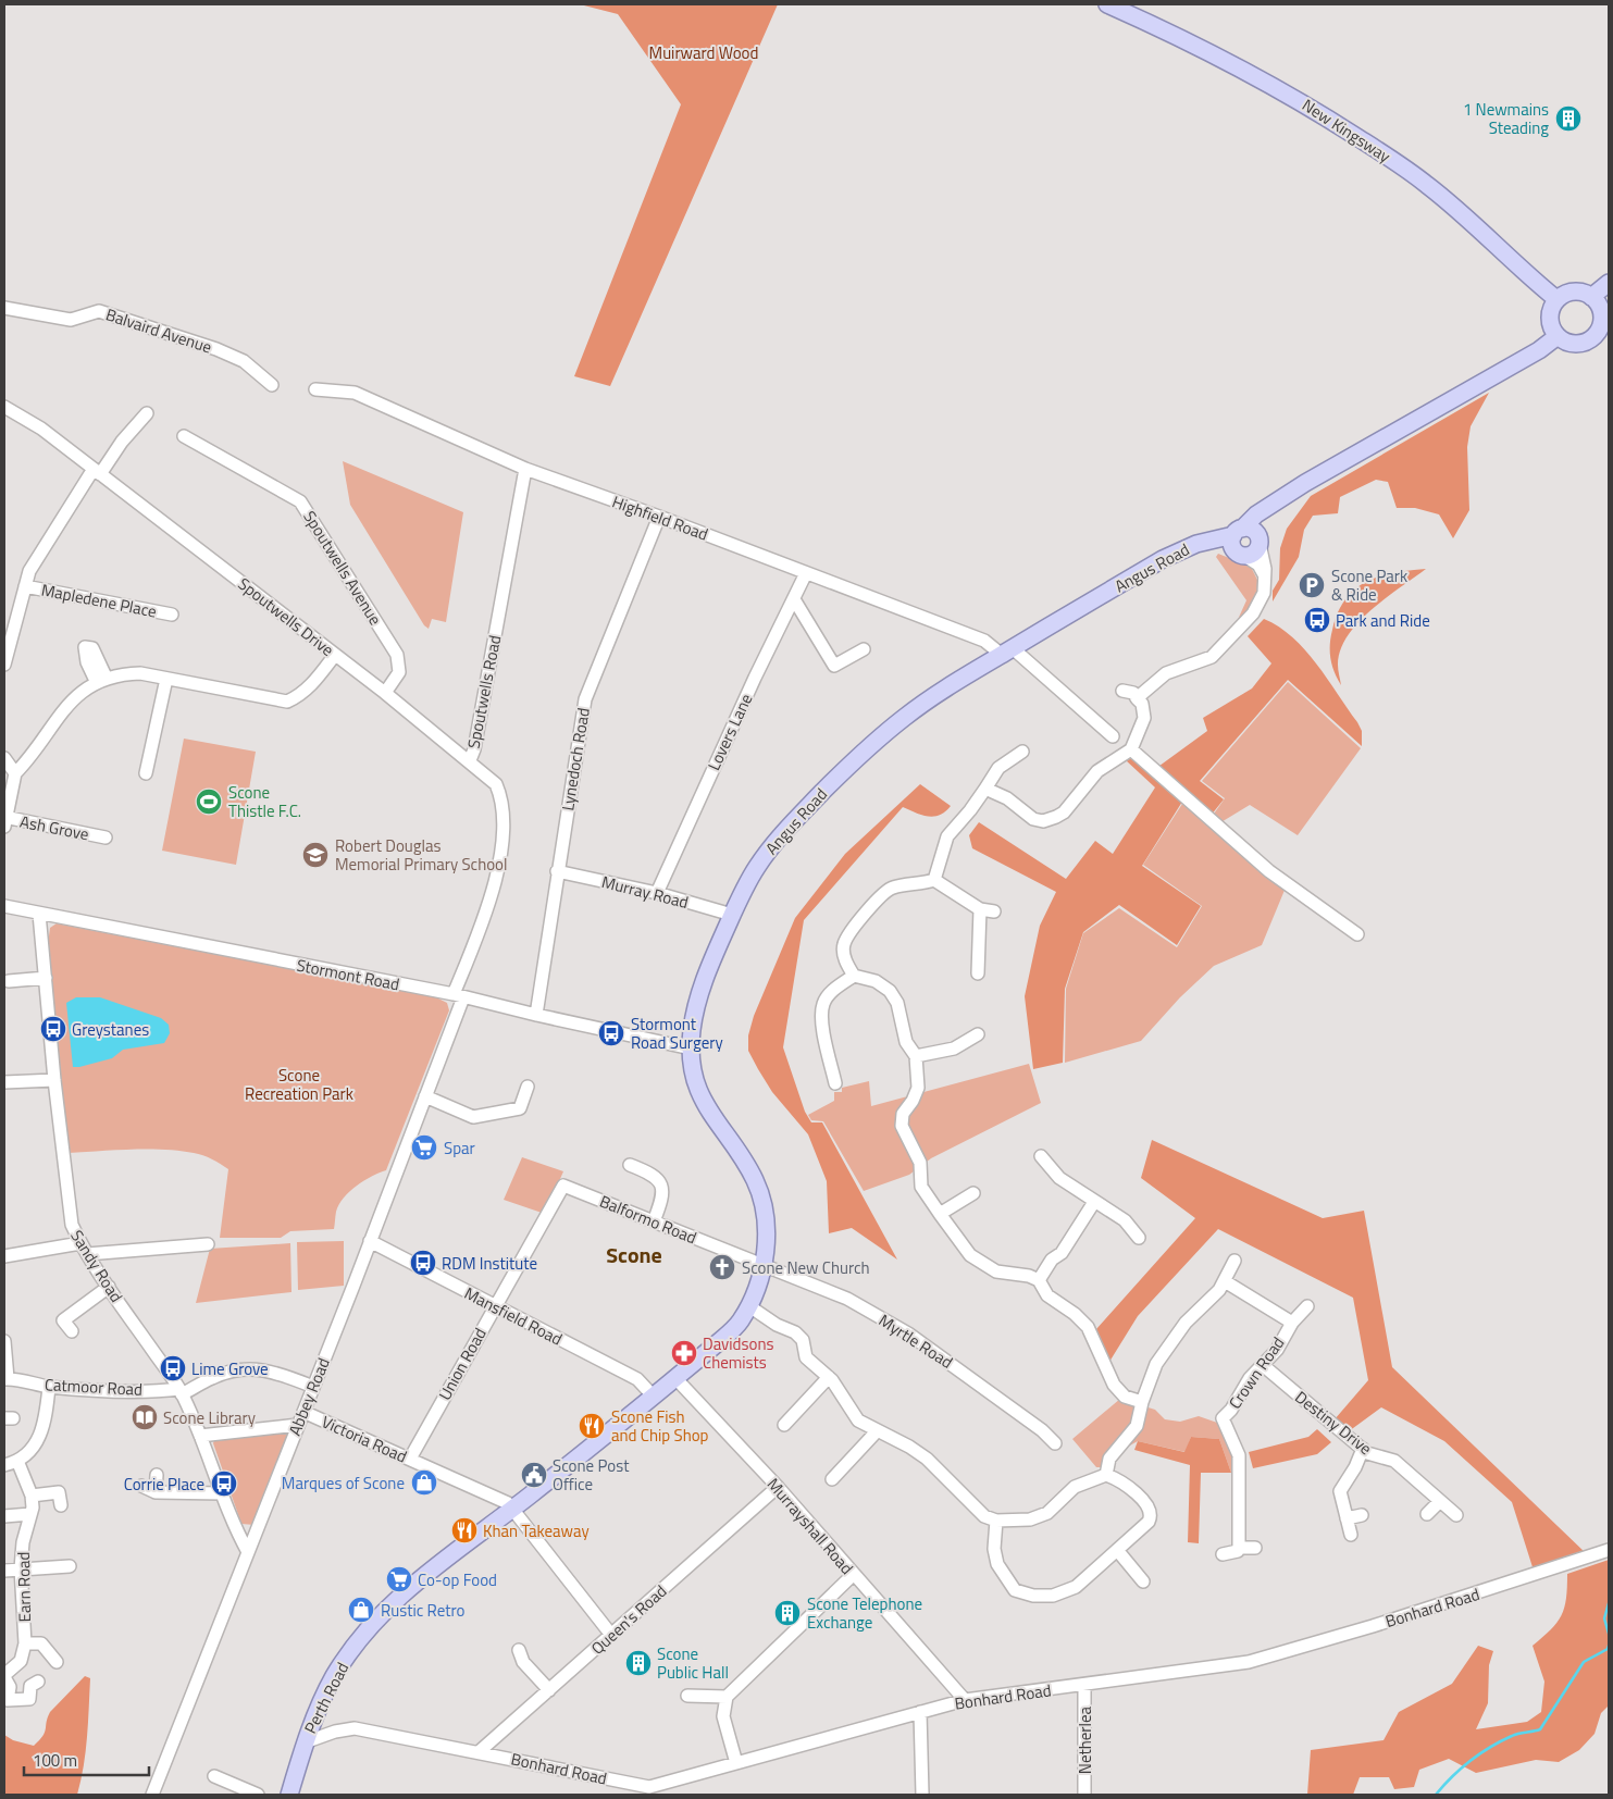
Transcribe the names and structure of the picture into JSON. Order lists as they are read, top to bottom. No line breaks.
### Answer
{"streets":{"main road":["New Kingsway","Angus Road","Perth Road"],"street":["Balvaird Avenue","Highfield Road","Spoutwells Avenue","Mapledene Place","Spoutwells Drive","Spoutwells Road","Lovers Lane","Lynedoch Road","Ash Grove","Murray Road","Stormont Road","Balformo Road","Sandy Road","Mansfield Road","Myrtle Road","Union Road","Crown Road","Catmoor Road","Abbey Road","Destiny Drive","Victoria Road","Murrayshall Road","Earn Road","Bonhard Road","Queen's Road","Netherlea"]},"crossings":[["Highfield Road","Angus Road"],["Highfield Road","Spoutwells Road"],["Highfield Road","Lovers Lane"],["Highfield Road","Lynedoch Road"],["Spoutwells Avenue","Spoutwells Drive"],["Angus Road","Murray Road"],["Angus Road","Stormont Road"],["Angus Road","Balformo Road"],["Angus Road","Myrtle Road"],["Angus Road","Perth Road"],["Spoutwells Drive","Spoutwells Road"],["Spoutwells Road","Stormont Road"],["Spoutwells Road","Abbey Road"],["Lovers Lane","Murray Road"],["Lynedoch Road","Murray Road"],["Lynedoch Road","Stormont Road"],["Stormont Road","Sandy Road"],["Stormont Road","Abbey Road"],["Balformo Road","Myrtle Road"],["Balformo Road","Union Road"],["Balformo Road","Perth Road"],["Sandy Road","Catmoor Road"],["Sandy Road","Abbey Road"],["Mansfield Road","Union Road"],["Mansfield Road","Abbey Road"],["Mansfield Road","Perth Road"],["Myrtle Road","Perth Road"],["Union Road","Victoria Road"],["Crown Road","Destiny Drive"],["Abbey Road","Victoria Road"],["Victoria Road","Perth Road"],["Murrayshall Road","Bonhard Road"],["Murrayshall Road","Queen's Road"],["Murrayshall Road","Perth Road"],["Bonhard Road","Queen's Road"],["Bonhard Road","Perth Road"],["Bonhard Road","Netherlea"]],"districts":["Scone"],"parks":["Muirward Wood","Scone Recreation Park"],"places":{"building":["1 Newmains Steading","Scone Telephone Exchange","Scone Public Hall"],"parking":["Scone Park & Ride"],"bus stop":["Park and Ride","Greystanes","Stormont Road Surgery","RDM Institute","Lime Grove","Corrie Place"],"sports":["Scone Thistle F.C."],"school or university":["Robert Douglas Memorial Primary School"],"supermarket":["Spar","Co-op Food"],"church":["Scone New Church"],"pharmacy":["Davidsons Chemists"],"library":["Scone Library"],"restaurant":["Scone Fish and Chip Shop","Khan Takeaway"],"public building":["Scone Post Office"],"shop":["Marques of Scone","Rustic Retro"]},"scale_bar":"100 m"}
